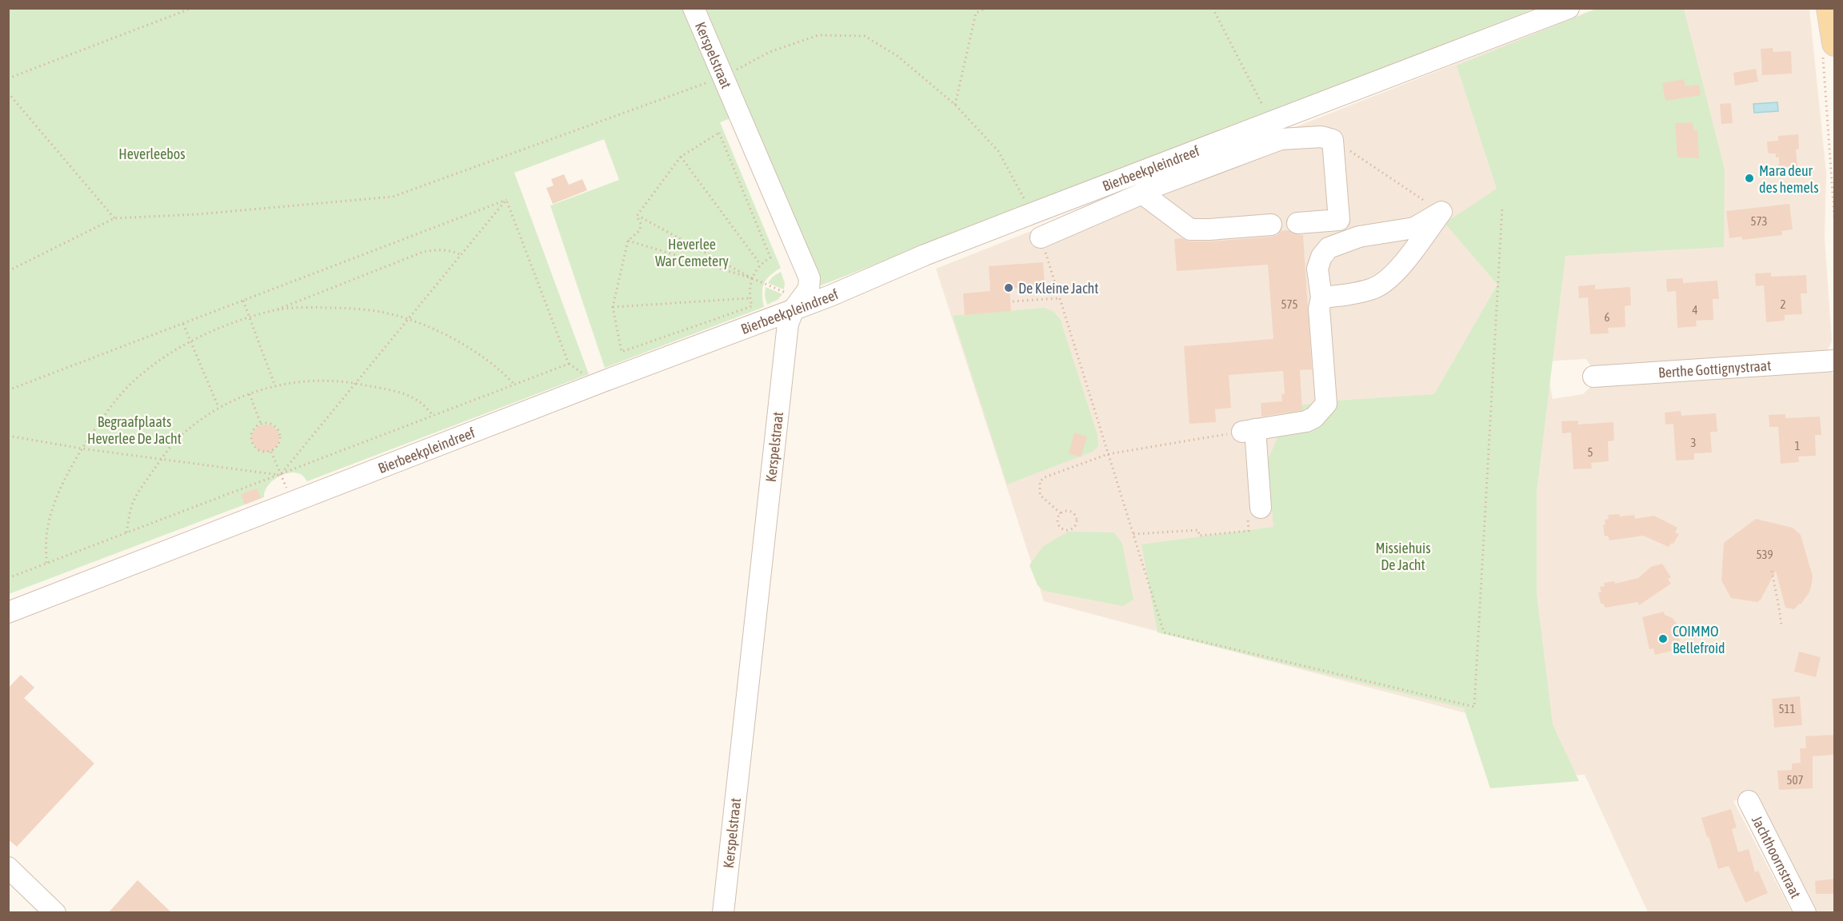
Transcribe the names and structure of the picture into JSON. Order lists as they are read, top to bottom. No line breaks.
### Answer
{"streets":{"street":["Kerspelstraat","Bierbeekpleindreef","Berthe Gottignystraat","Jachthoornstraat"]},"crossings":[["Kerspelstraat","Bierbeekpleindreef"]],"parks":["Heverleebos","Heverlee War Cemetery","Begraafplaats Heverlee De Jacht","Missiehuis De Jacht"],"places":["Mara deur des hemels","De Kleine Jacht","COIMMO Bellefroid"],"house_numbers":["573","575","2","4","6","3","1","5","539","511","507"]}
